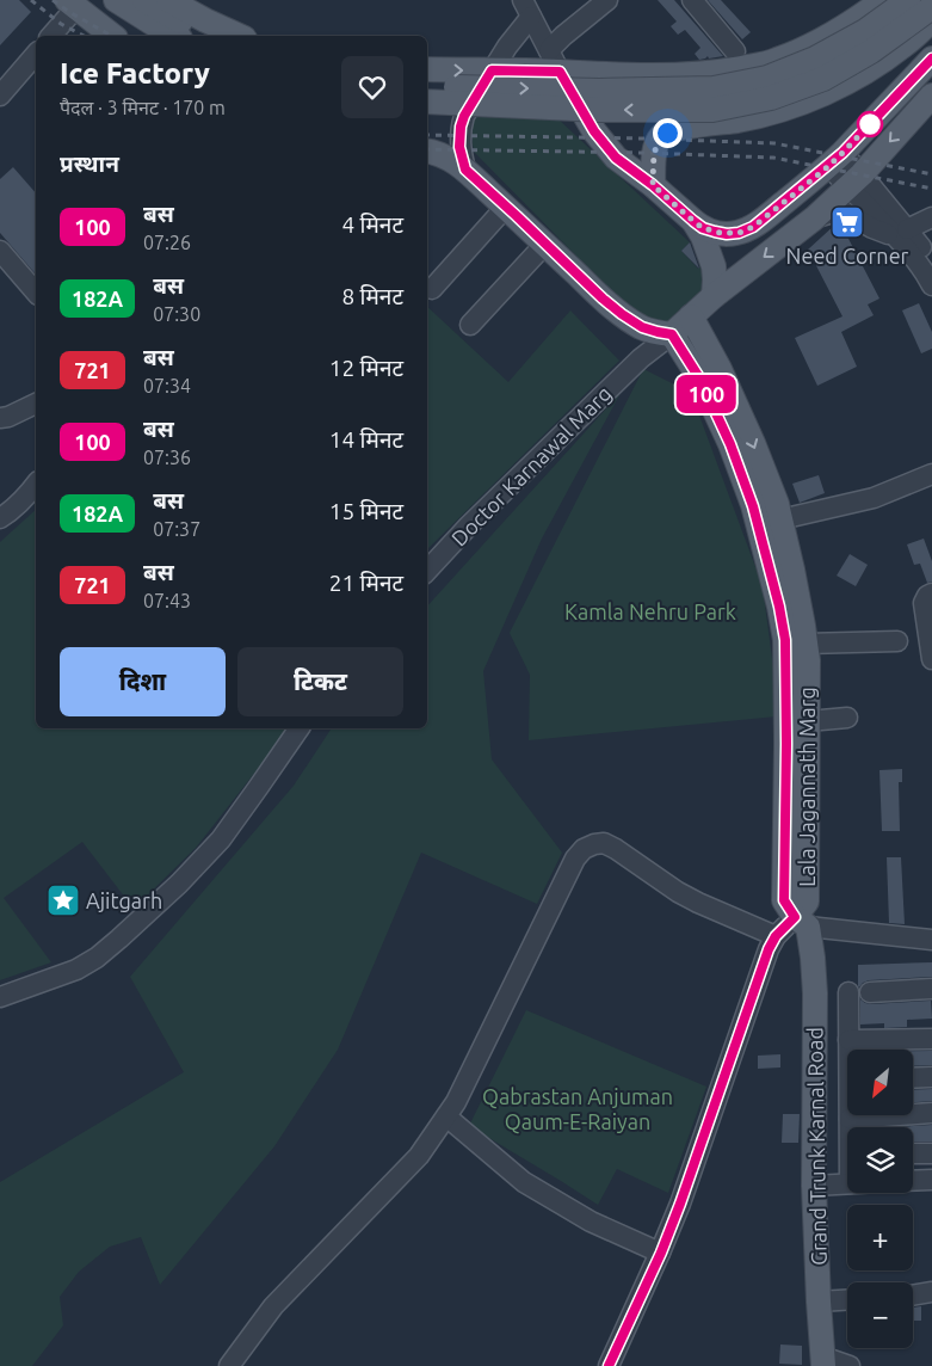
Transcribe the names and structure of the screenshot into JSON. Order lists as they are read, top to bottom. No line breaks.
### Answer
{"streets":{"main road":["Lala Jagannath Marg","Grand Trunk Karnal Road"],"street":["Doctor Karnawal Marg"]},"crossings":[["Doctor Karnawal Marg","Lala Jagannath Marg"],["Lala Jagannath Marg","Grand Trunk Karnal Road"]],"parks":["Kamla Nehru Park","Qabrastan Anjuman Qaum-E-Raiyan"],"places":{"supermarket":["Need Corner"],"place":["Ajitgarh"]},"lines":["bus line 100"],"north":"bottom left","page":{"on_map":"100","heading":[["Ice Factory","पैदल · 3 मिनट · 170 m"],"प्रस्थान"],"list":[{"mark":"100","name":"बस","note":"07:26","value":"4 मिनट"},{"mark":"182A","name":"बस","note":"07:30","value":"8 मिनट"},{"mark":"721","name":"बस","note":"07:34","value":"12 मिनट"},{"mark":"100","name":"बस","note":"07:36","value":"14 मिनट"},{"mark":"182A","name":"बस","note":"07:37","value":"15 मिनट"},{"mark":"721","name":"बस","note":"07:43","value":"21 मिनट"}],"buttons":["दिशा","टिकट"],"map_buttons":["+","−"]}}
